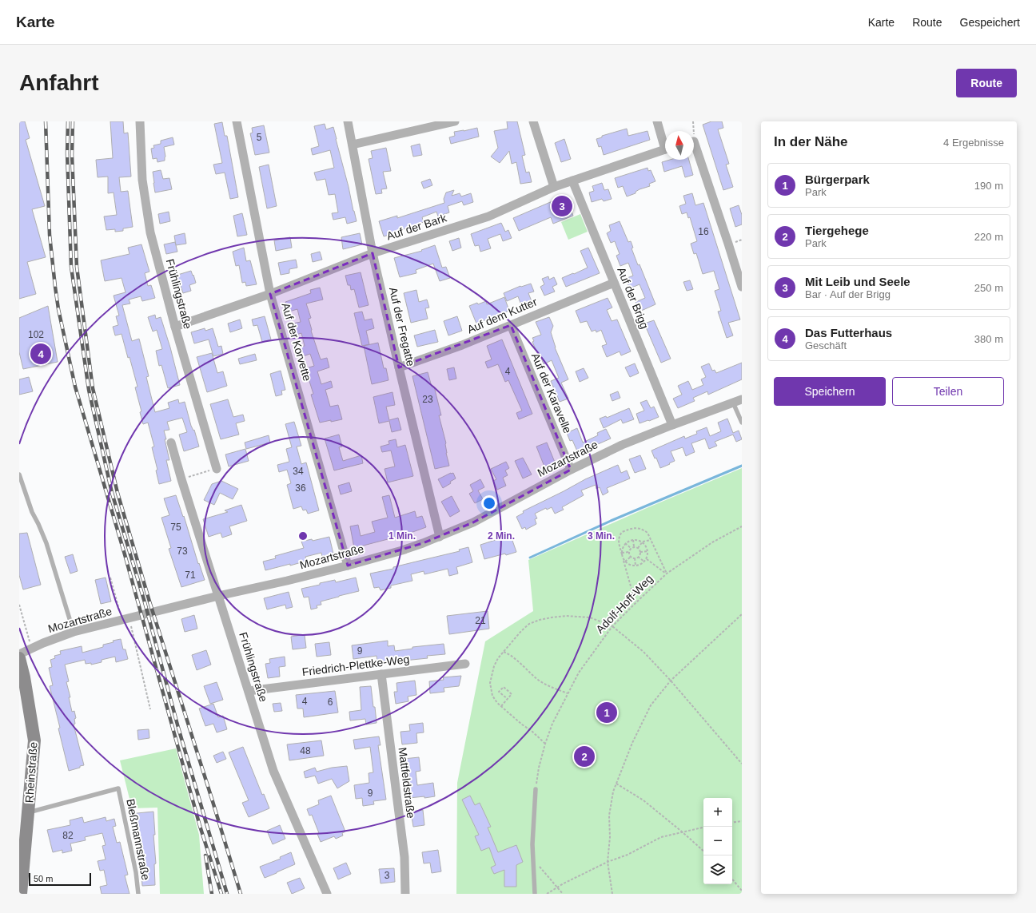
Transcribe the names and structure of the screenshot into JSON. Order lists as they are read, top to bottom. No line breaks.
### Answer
{"streets":{"main road":["Rheinstraße"],"street":["Auf der Bark","Frühlingstraße","Auf der Brigg","Auf dem Kutter","Auf der Fregatte","Auf der Korvette","Auf der Karavelle","Mozartstraße","Friedrich-Plettke-Weg","Mattfeldstraße"],"lane":["Bleßmannstraße"],"path":["Adolf-Hoff-Weg"]},"crossings":[["Auf der Bark","Frühlingstraße"],["Auf der Bark","Auf der Brigg"],["Auf der Bark","Auf der Fregatte"],["Auf der Bark","Auf der Korvette"],["Frühlingstraße","Mozartstraße"],["Frühlingstraße","Friedrich-Plettke-Weg"],["Auf der Brigg","Auf dem Kutter"],["Auf der Brigg","Mozartstraße"],["Auf dem Kutter","Auf der Fregatte"],["Auf dem Kutter","Auf der Karavelle"],["Auf der Fregatte","Mozartstraße"],["Auf der Korvette","Mozartstraße"],["Auf der Karavelle","Mozartstraße"],["Friedrich-Plettke-Weg","Mattfeldstraße"],["Rheinstraße","Bleßmannstraße"]],"house_numbers":["5","16","102","4","23","34","36","75","73","71","21","9","4","6","48","9","82","3"],"scale_bar":"50 m","north":"top","page":{"header":"Karte","nav":["Karte","Route","Gespeichert"],"buttons":["Route",["Speichern","Teilen"]],"title":"Anfahrt","heading":["In der Nähe","4 Ergebnisse"],"list":[{"mark":"1","name":"Bürgerpark","note":"Park","value":"190 m"},{"mark":"2","name":"Tiergehege","note":"Park","value":"220 m"},{"mark":"3","name":"Mit Leib und Seele","note":"Bar · Auf der Brigg","value":"250 m"},{"mark":"4","name":"Das Futterhaus","note":"Geschäft","value":"380 m"}],"pins":["3","4","1","2"],"map_buttons":["+","−"],"scale":"50 m"},"rings":["1 Min.","2 Min.","3 Min."]}
